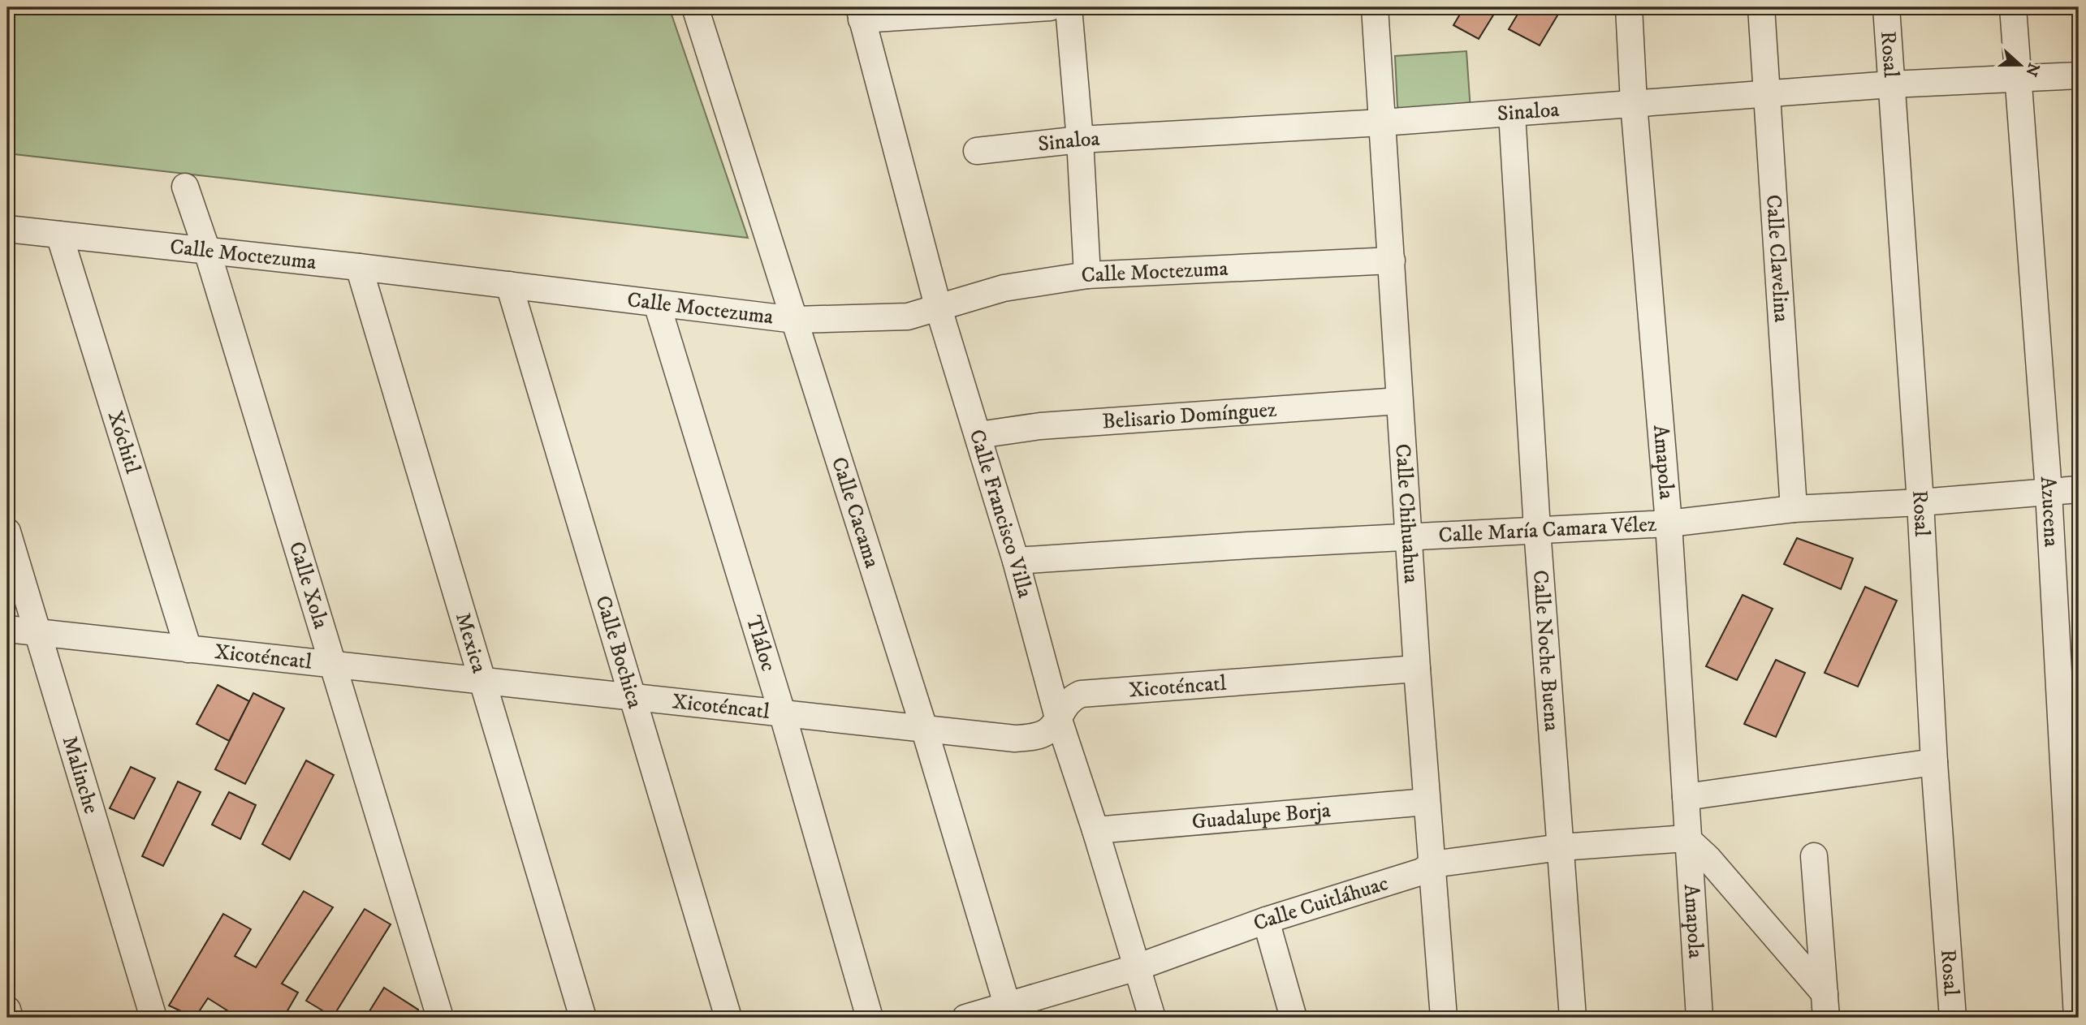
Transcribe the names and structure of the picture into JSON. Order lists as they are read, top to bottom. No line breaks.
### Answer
{"streets":{"street":["Rosal","Sinaloa","Calle Moctezuma","Calle Clavelina","Belisario Domínguez","Xóchitl","Amapola","Calle Cacama","Azucena","Calle Chihuahua","Calle Francisco Villa","Calle María Camara Vélez","Calle Xola","Mexica","Tláloc","Calle Bochica","Calle Noche Buena","Xicoténcatl","Malinche","Guadalupe Borja","Calle Cuitláhuac"]},"crossings":[["Rosal","Sinaloa"],["Rosal","Calle María Camara Vélez"],["Sinaloa","Calle Clavelina"],["Sinaloa","Amapola"],["Sinaloa","Azucena"],["Sinaloa","Calle Chihuahua"],["Sinaloa","Calle Noche Buena"],["Calle Moctezuma","Xóchitl"],["Calle Moctezuma","Calle Cacama"],["Calle Moctezuma","Calle Chihuahua"],["Calle Moctezuma","Calle Francisco Villa"],["Calle Moctezuma","Calle Xola"],["Calle Moctezuma","Mexica"],["Calle Moctezuma","Tláloc"],["Calle Moctezuma","Calle Bochica"],["Calle Clavelina","Calle María Camara Vélez"],["Belisario Domínguez","Calle Chihuahua"],["Belisario Domínguez","Calle Francisco Villa"],["Xóchitl","Xicoténcatl"],["Amapola","Calle María Camara Vélez"],["Amapola","Calle Cuitláhuac"],["Calle Cacama","Xicoténcatl"],["Calle Cacama","Calle Cuitláhuac"],["Azucena","Calle María Camara Vélez"],["Calle Chihuahua","Calle María Camara Vélez"],["Calle Chihuahua","Xicoténcatl"],["Calle Chihuahua","Guadalupe Borja"],["Calle Chihuahua","Calle Cuitláhuac"],["Calle Francisco Villa","Calle María Camara Vélez"],["Calle Francisco Villa","Xicoténcatl"],["Calle Francisco Villa","Guadalupe Borja"],["Calle Francisco Villa","Calle Cuitláhuac"],["Calle María Camara Vélez","Calle Noche Buena"],["Calle Xola","Xicoténcatl"],["Mexica","Xicoténcatl"],["Tláloc","Xicoténcatl"],["Calle Bochica","Xicoténcatl"],["Calle Noche Buena","Calle Cuitláhuac"],["Xicoténcatl","Malinche"]],"north":"right"}
